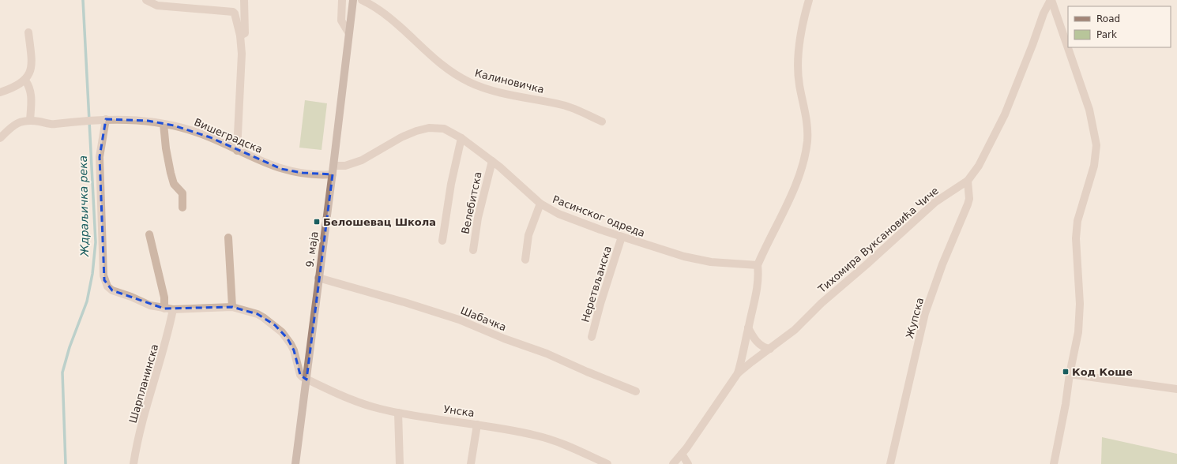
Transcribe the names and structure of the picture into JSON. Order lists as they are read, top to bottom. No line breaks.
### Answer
{"streets":{"main road":["9. маја"],"street":["Калиновичка","Вишеградска","Велебитска","Расинског одреда","Тихомира Вуксановића Чиче","Неретвљанска","Жупска","Шабачка","Шарпланинска","Унска"]},"crossings":[["Вишеградска","9. маја"],["Велебитска","Расинског одреда"],["Расинског одреда","9. маја"],["Расинског одреда","Неретвљанска"],["Тихомира Вуксановића Чиче","Жупска"],["9. маја","Шабачка"],["9. маја","Унска"]],"water":["Ждраљичка река"],"places":{"transit":["Белошевац Школа","Код Коше"]},"legend":["Road","Park"]}
